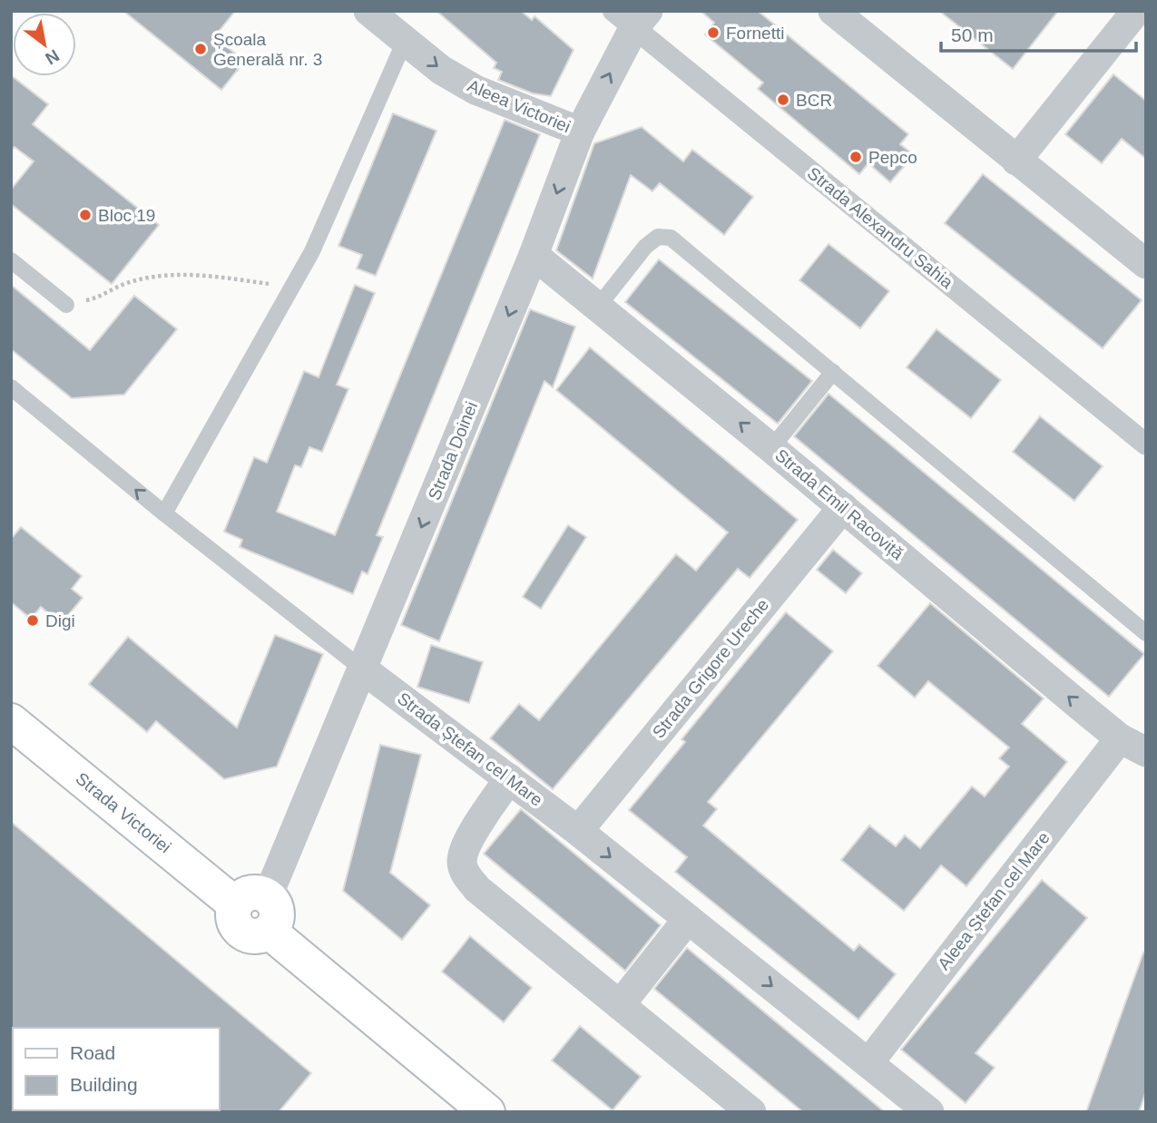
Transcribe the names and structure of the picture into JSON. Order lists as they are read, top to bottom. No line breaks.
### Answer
{"streets":{"main road":["Strada Victoriei"],"street":["Aleea Victoriei","Strada Alexandru Sahia","Strada Doinei","Strada Emil Racoviță","Strada Grigore Ureche","Strada Ștefan cel Mare","Aleea Ștefan cel Mare"]},"crossings":[["Aleea Victoriei","Strada Doinei"],["Strada Alexandru Sahia","Strada Doinei"],["Strada Doinei","Strada Emil Racoviță"],["Strada Doinei","Strada Ștefan cel Mare"],["Strada Doinei","Strada Victoriei"],["Strada Emil Racoviță","Strada Grigore Ureche"],["Strada Emil Racoviță","Aleea Ștefan cel Mare"],["Strada Grigore Ureche","Strada Ștefan cel Mare"],["Strada Ștefan cel Mare","Aleea Ștefan cel Mare"]],"one_way":["Aleea Victoriei","Strada Emil Racoviță"],"places":["Fornetti","Școala Generală nr. 3","BCR","Pepco","Bloc 19","Digi"],"legend":["Road","Building"],"scale_bar":"50 m","north":"bottom right"}
